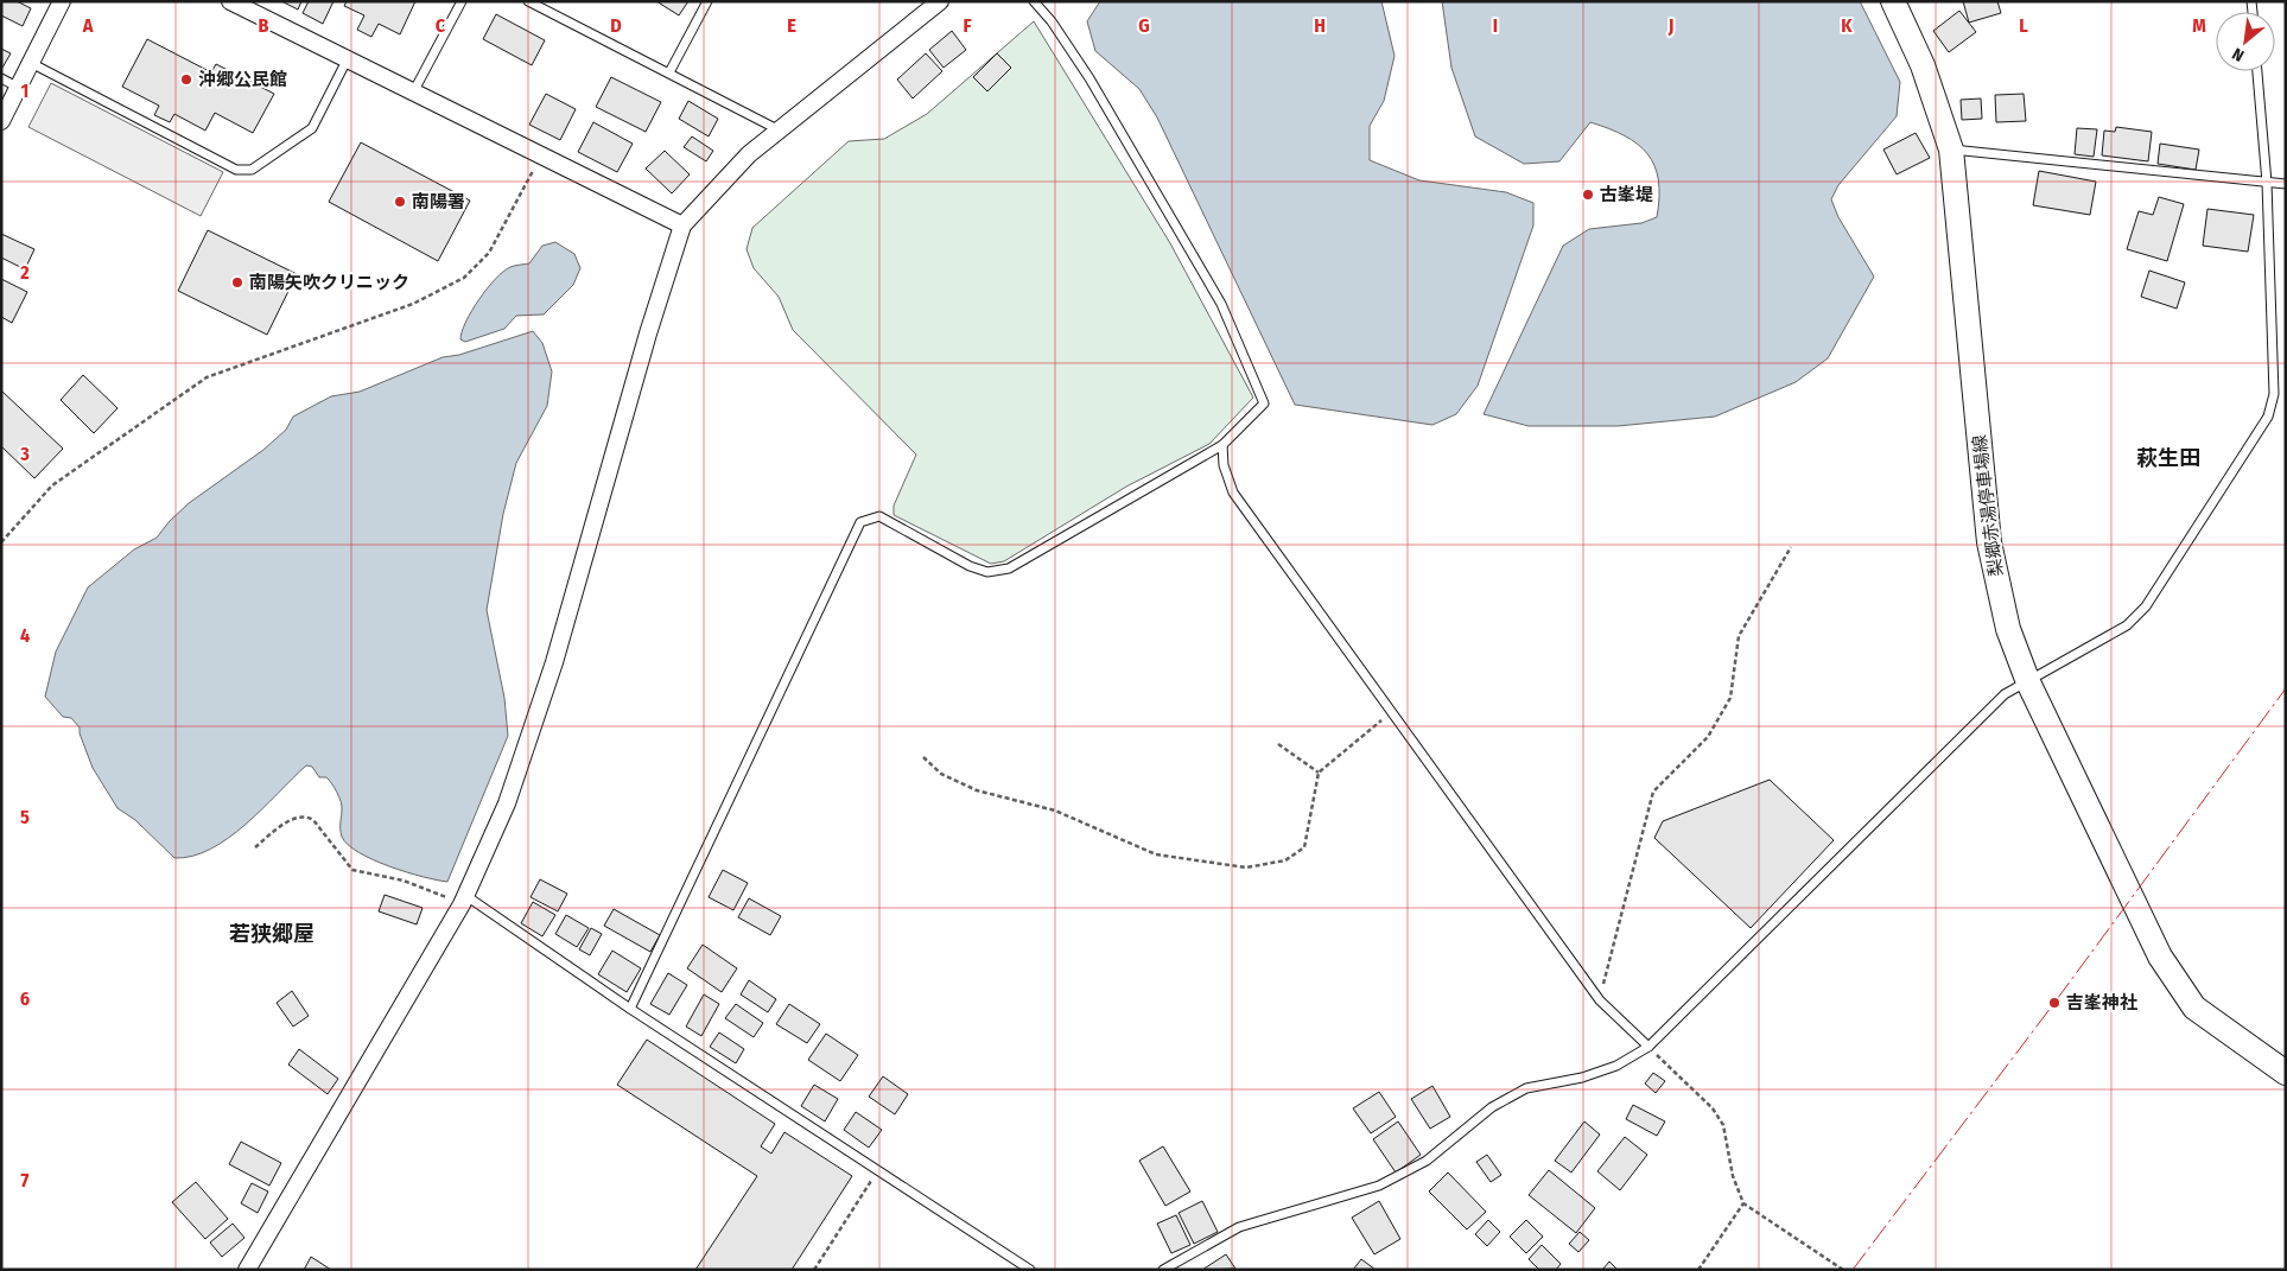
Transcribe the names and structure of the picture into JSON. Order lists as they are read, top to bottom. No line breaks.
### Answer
{"streets":{"main road":["梨郷赤湯停車場線"]},"districts":["萩生田","若狭郷屋"],"places":["沖郷公民館","古峯堤","南陽署","南陽矢吹クリニック","吉峯神社"],"north":"bottom left","grid":{"columns":["A","B","C","D","E","F","G","H","I","J","K","L","M"],"rows":["1","2","3","4","5","6","7"]}}
